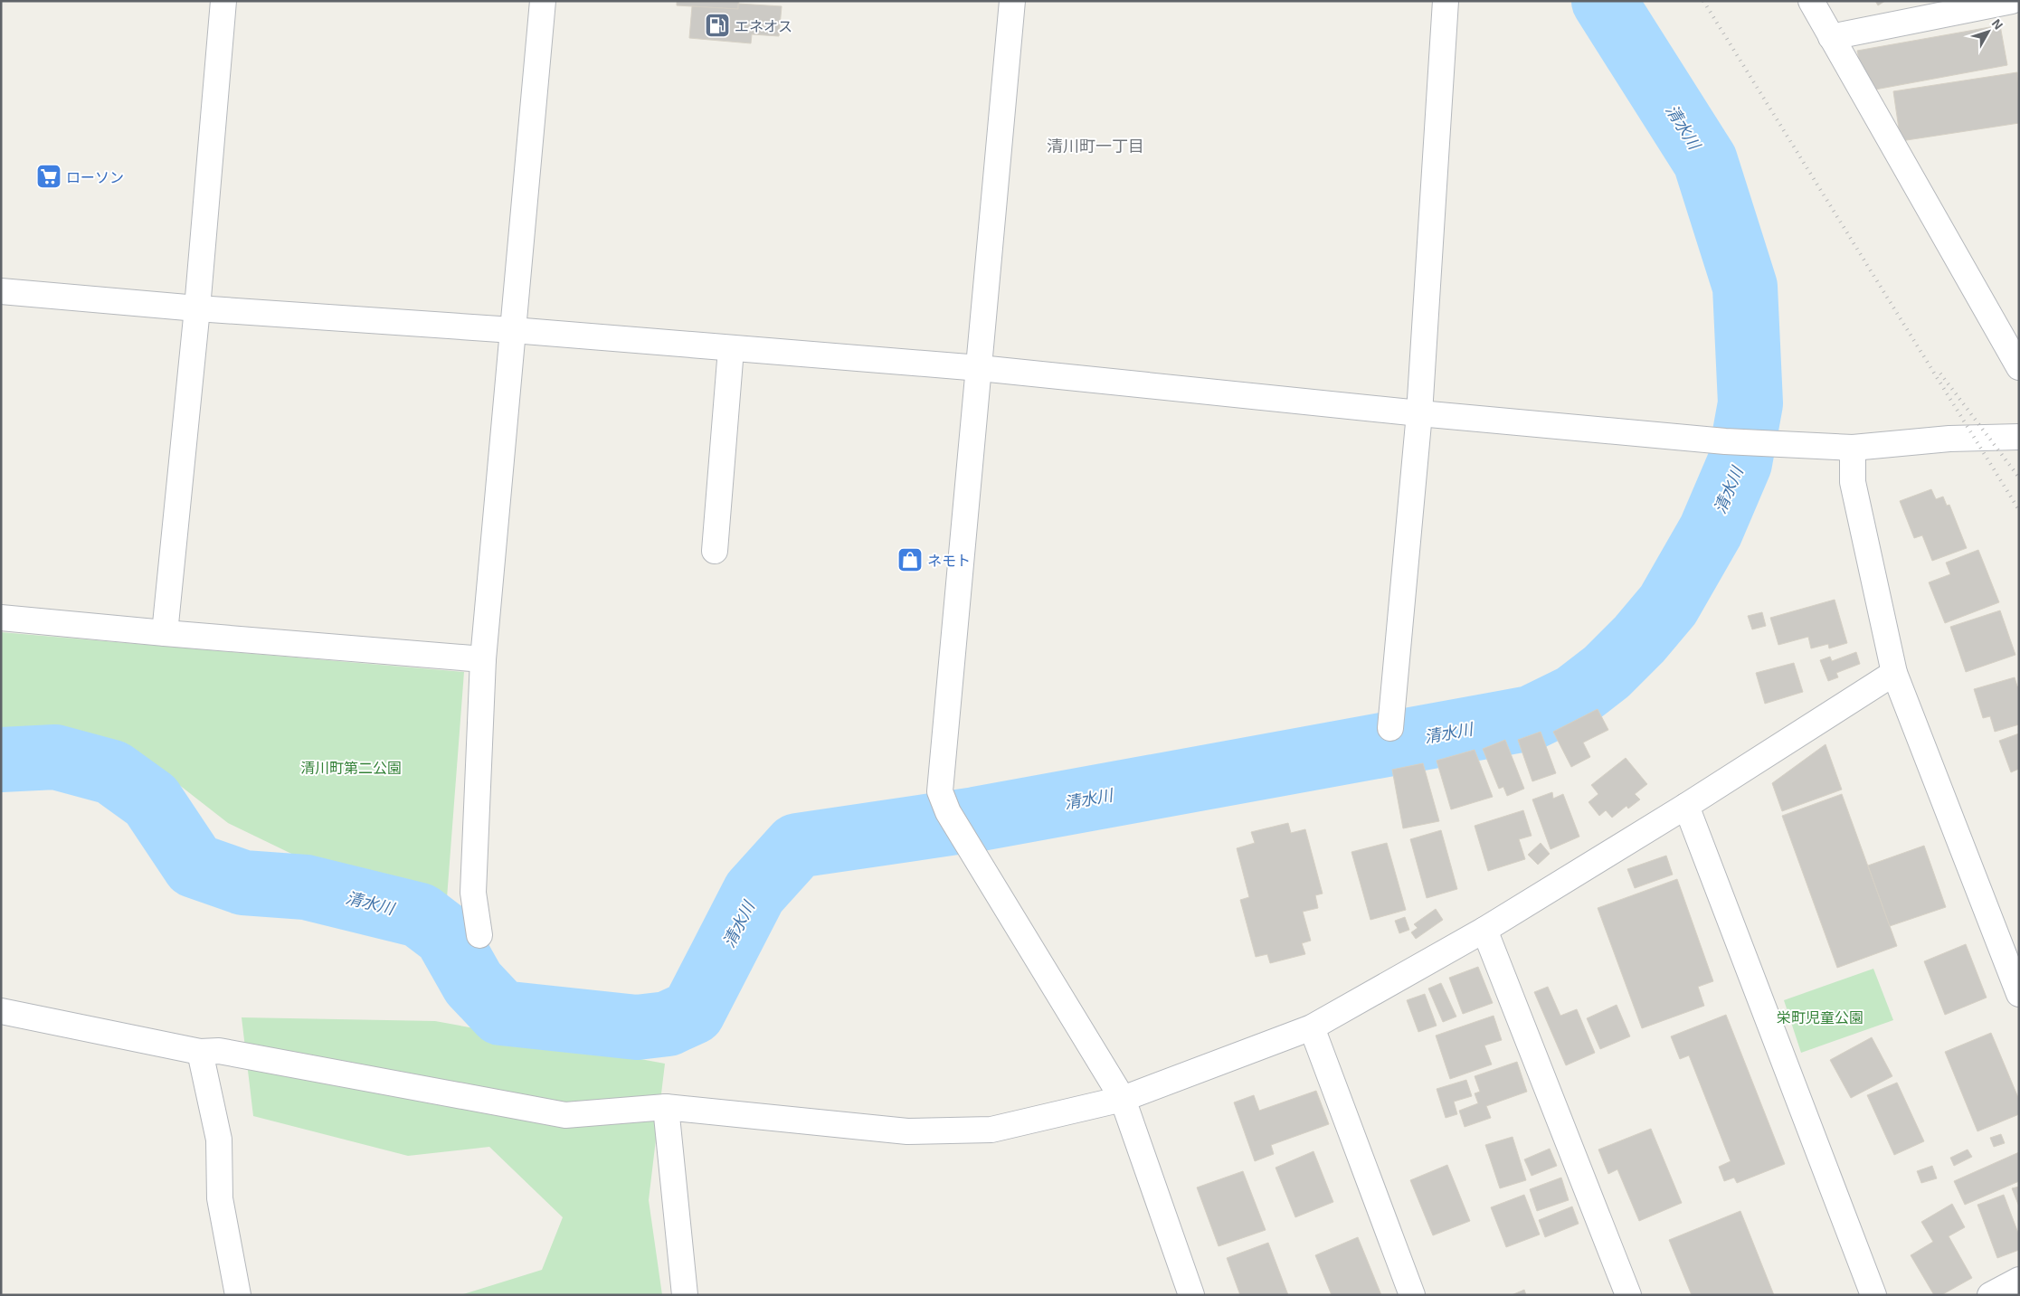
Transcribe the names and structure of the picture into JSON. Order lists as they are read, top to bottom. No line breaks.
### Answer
{"districts":["清川町一丁目"],"water":["清水川"],"parks":["清川町第二公園","栄町児童公園"],"places":{"fuel station":["エネオス"],"supermarket":["ローソン"],"shop":["ネモト"]},"north":"top right"}
